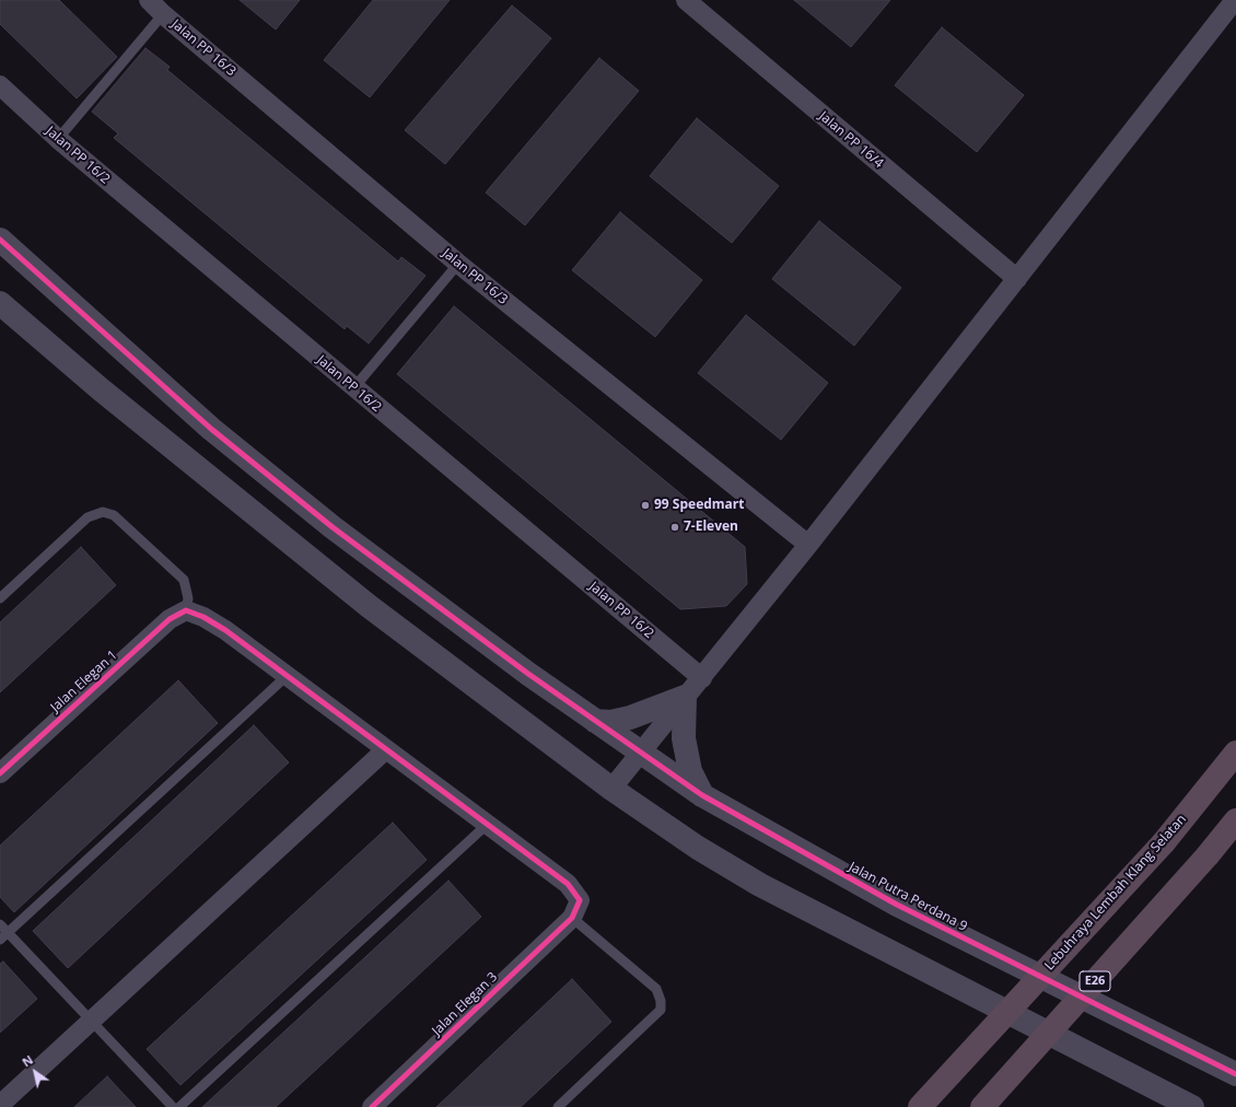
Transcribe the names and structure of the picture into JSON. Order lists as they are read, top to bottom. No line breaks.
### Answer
{"streets":{"highway":["Lebuhraya Lembah Klang Selatan","E26"],"street":["Jalan PP 16/3","Jalan PP 16/4","Jalan PP 16/2","Jalan Elegan 1","Jalan Putra Perdana 9","Jalan Elegan 3"]},"places":["99 Speedmart","7-Eleven"],"north":"top left"}
